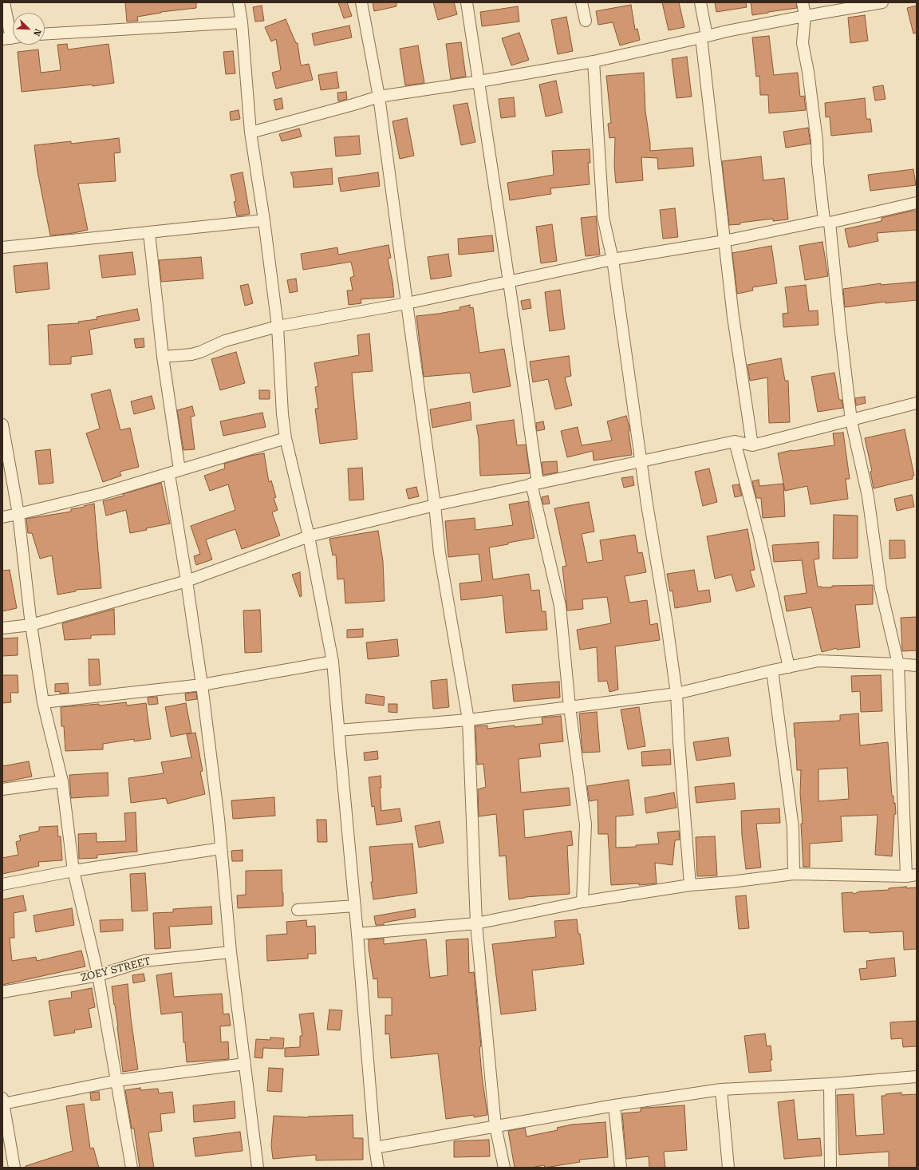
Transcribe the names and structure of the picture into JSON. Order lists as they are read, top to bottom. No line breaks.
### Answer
{"streets":{"street":["ZOEY STREET"]},"north":"bottom right"}
